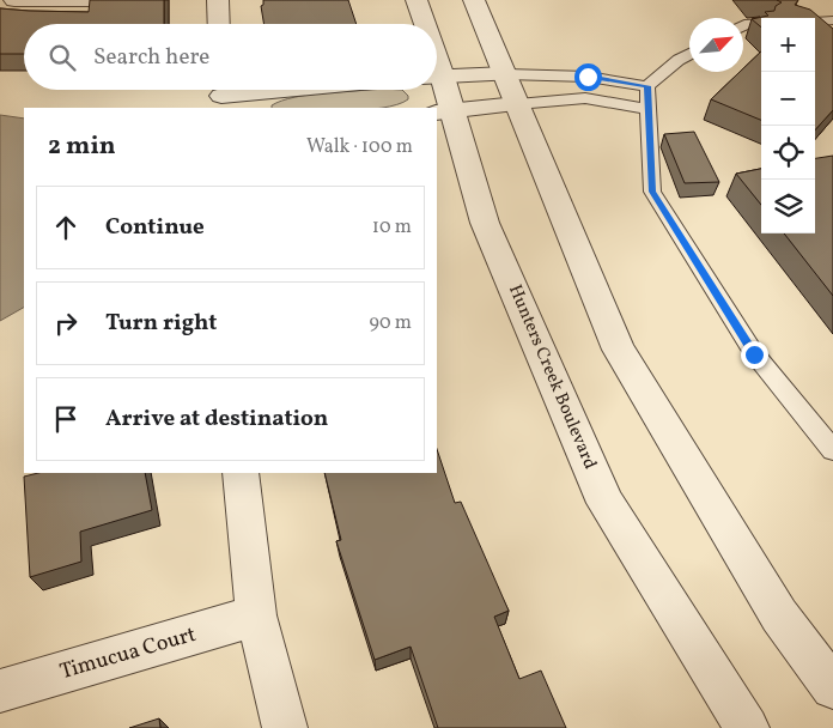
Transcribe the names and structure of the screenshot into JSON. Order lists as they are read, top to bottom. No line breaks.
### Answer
{"streets":{"street":["Hunters Creek Boulevard","Timucua Court"]},"north":"top right","page":{"map_buttons":["+","−"],"search":"Search here","heading":["2 min","Walk · 100 m"],"list":[["Continue","10 m"],["Turn right","90 m"],"Arrive at destination"]}}
